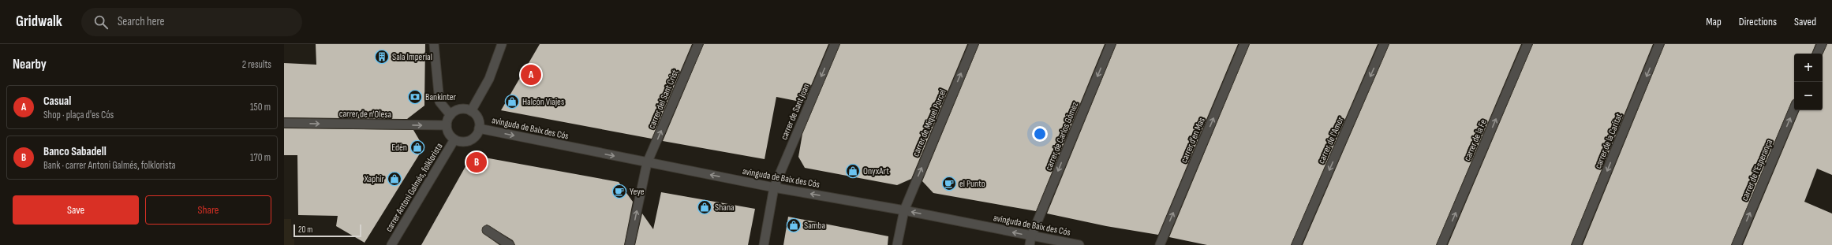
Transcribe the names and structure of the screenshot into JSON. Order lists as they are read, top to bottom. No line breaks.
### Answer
{"streets":{"street":["carrer del Sant Crist","carrer de Sant Joan","carrer de n'Olesa","carrer de Miquel Porcel","avinguda de Baix des Cós","carrer de Carlos Gómez","carrer d'en Mas","carrer de l'Amor","carrer de la Fe","carrer de la Caritat","carrer de l'Esperança","carrer Antoni Galmés, folklorista"]},"crossings":[["carrer del Sant Crist","avinguda de Baix des Cós"],["carrer de Sant Joan","avinguda de Baix des Cós"],["carrer de n'Olesa","avinguda de Baix des Cós"],["carrer de n'Olesa","carrer Antoni Galmés, folklorista"],["carrer de Miquel Porcel","avinguda de Baix des Cós"],["avinguda de Baix des Cós","carrer de Carlos Gómez"],["avinguda de Baix des Cós","carrer Antoni Galmés, folklorista"]],"one_way":["carrer del Sant Crist","carrer de Sant Joan","carrer de n'Olesa","carrer de Miquel Porcel","carrer de Carlos Gómez","carrer d'en Mas","carrer de l'Amor","carrer de la Fe","carrer de la Caritat","carrer de l'Esperança"],"places":{"building":["Sala Imperial"],"bank":["Bankinter"],"shop":["Halcón Viajes","Edèn","OnyxArt","Xaphir","Shana","Samba"],"cafe":["el Punto","Yeye"]},"scale_bar":"20 m","page":{"header":"Gridwalk","search":"Search here","nav":["Map","Directions","Saved"],"heading":["Nearby","2 results"],"map_buttons":["+","−"],"pins":["A","B"],"list":[{"mark":"A","name":"Casual","note":"Shop · plaça d'es Cós","value":"150 m"},{"mark":"B","name":"Banco Sabadell","note":"Bank · carrer Antoni Galmés, folklorista","value":"170 m"}],"buttons":["Save","Share"],"scale":"20 m"}}
